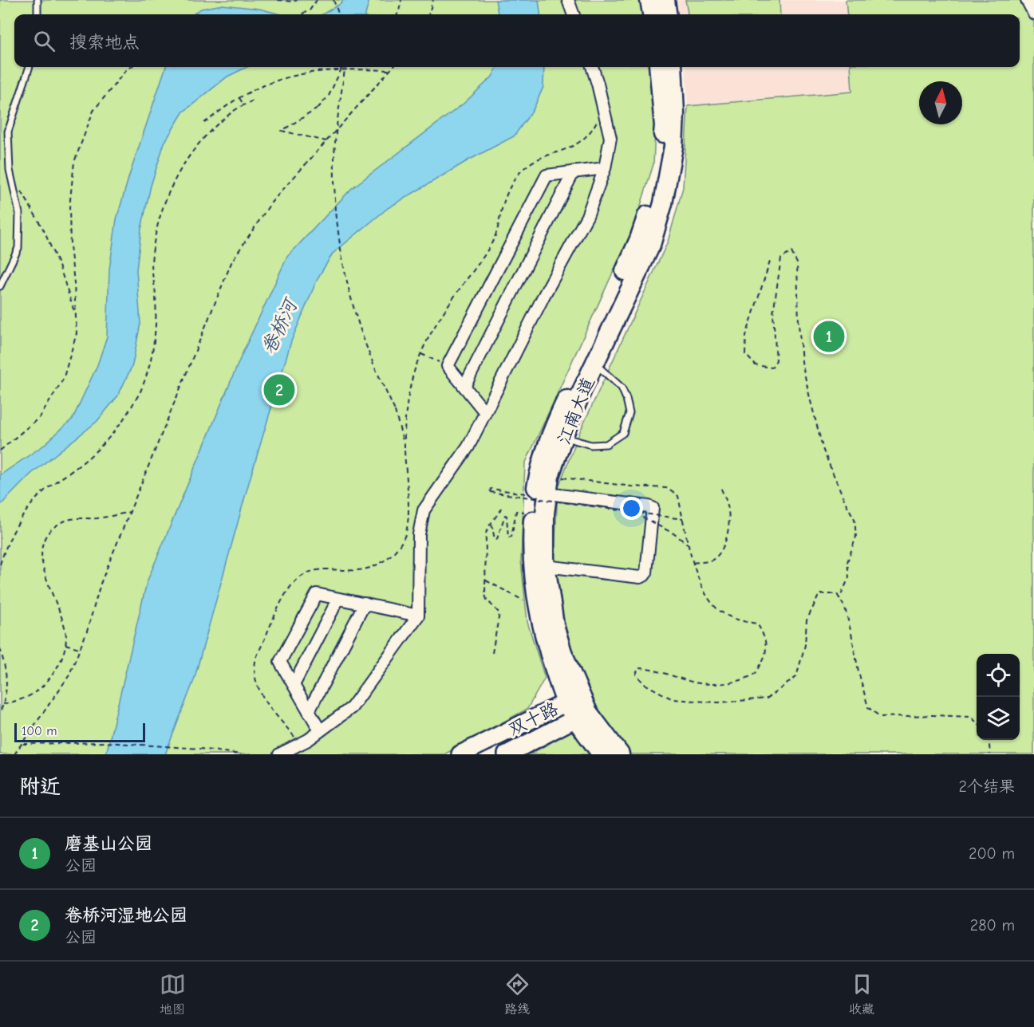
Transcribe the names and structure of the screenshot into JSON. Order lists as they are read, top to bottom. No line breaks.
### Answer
{"streets":{"highway":["江南大道"],"main road":["双十路"]},"crossings":[["江南大道","双十路"]],"water":["卷桥河"],"scale_bar":"100 m","north":"top","page":{"search":"搜索地点","pins":["1","2"],"scale":"100 m","heading":["附近","2个结果"],"list":[{"mark":"1","name":"磨基山公园","note":"公园","value":"200 m"},{"mark":"2","name":"卷桥河湿地公园","note":"公园","value":"280 m"}],"nav":["地图","路线","收藏"]}}
